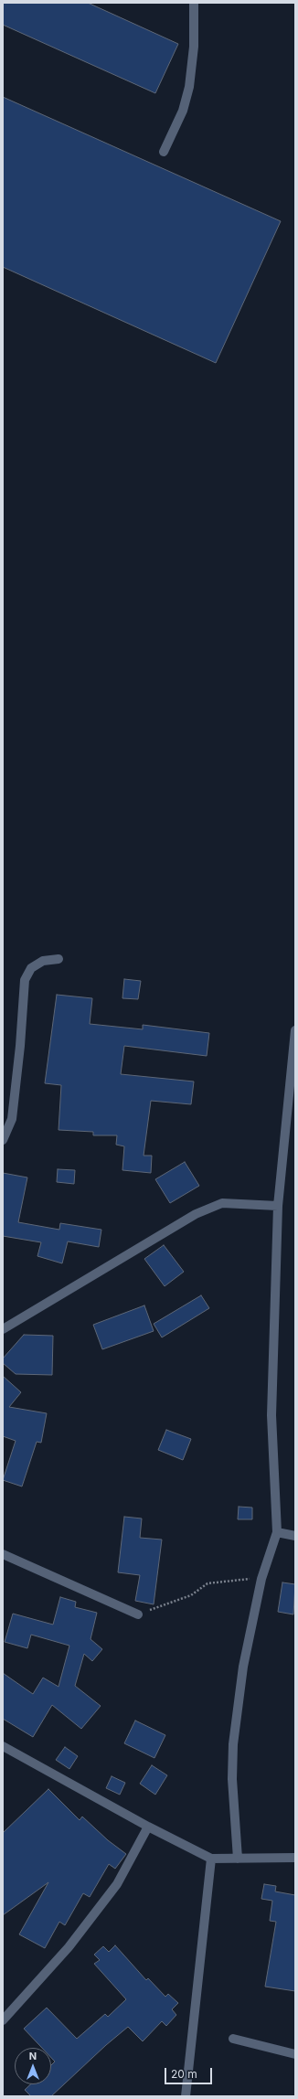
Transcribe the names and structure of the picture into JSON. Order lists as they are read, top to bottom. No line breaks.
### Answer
{"scale_bar":"20 m","north":"top"}
